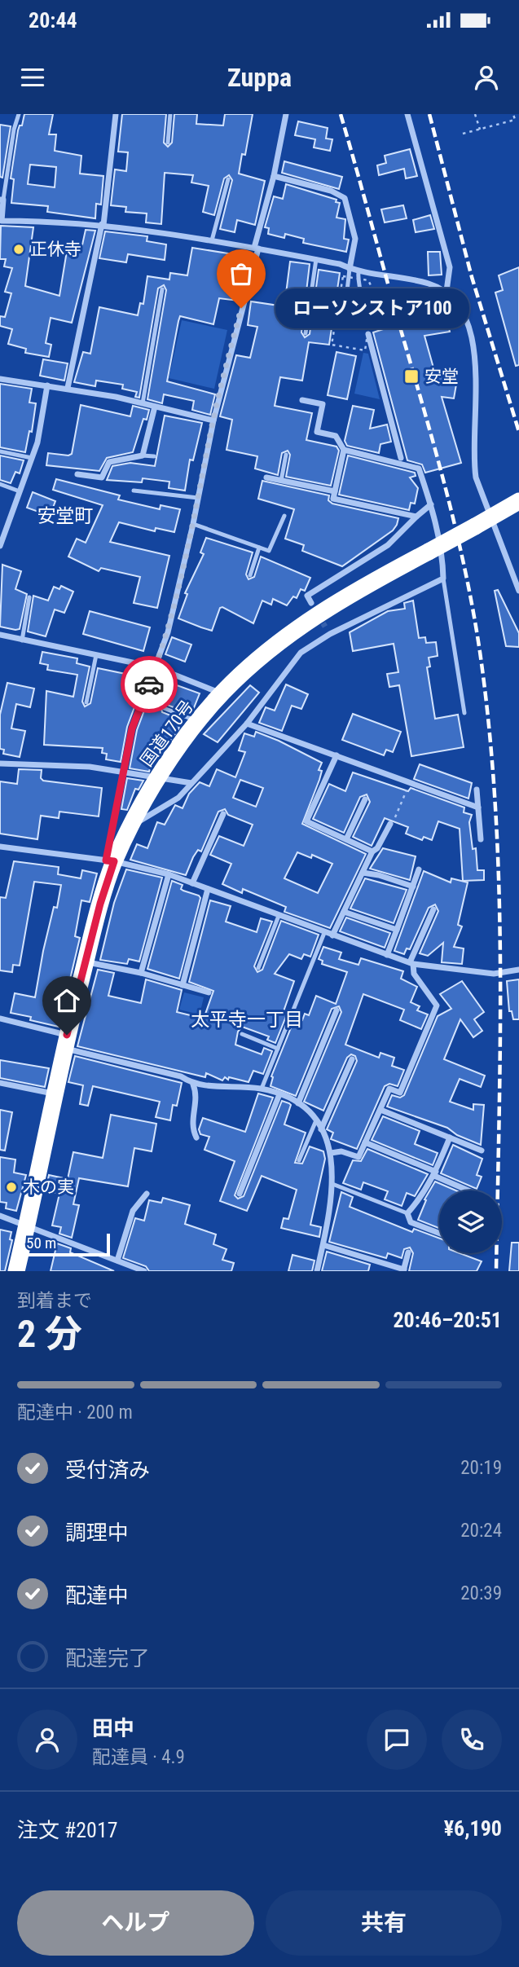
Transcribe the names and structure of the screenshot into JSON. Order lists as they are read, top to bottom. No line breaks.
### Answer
{"streets":{"highway":["国道170号"]},"districts":["安堂町","太平寺一丁目"],"places":{"other":["正休寺","ローソンストア100","木の実"],"transit":["安堂"]},"scale_bar":"50 m","page":{"status":"20:44","header":"Zuppa","bubble":"ローソンストア100","scale":"50 m","heading":["2 分","到着まで","20:46–20:51"],"panel":["田中","配達員 · 4.9","注文 #2017","¥6,190"],"bar":"配達中 · 200 m","list":[["受付済み","20:19"],["調理中","20:24"],["配達中","20:39"],"配達完了"],"buttons":["ヘルプ","共有"]}}
